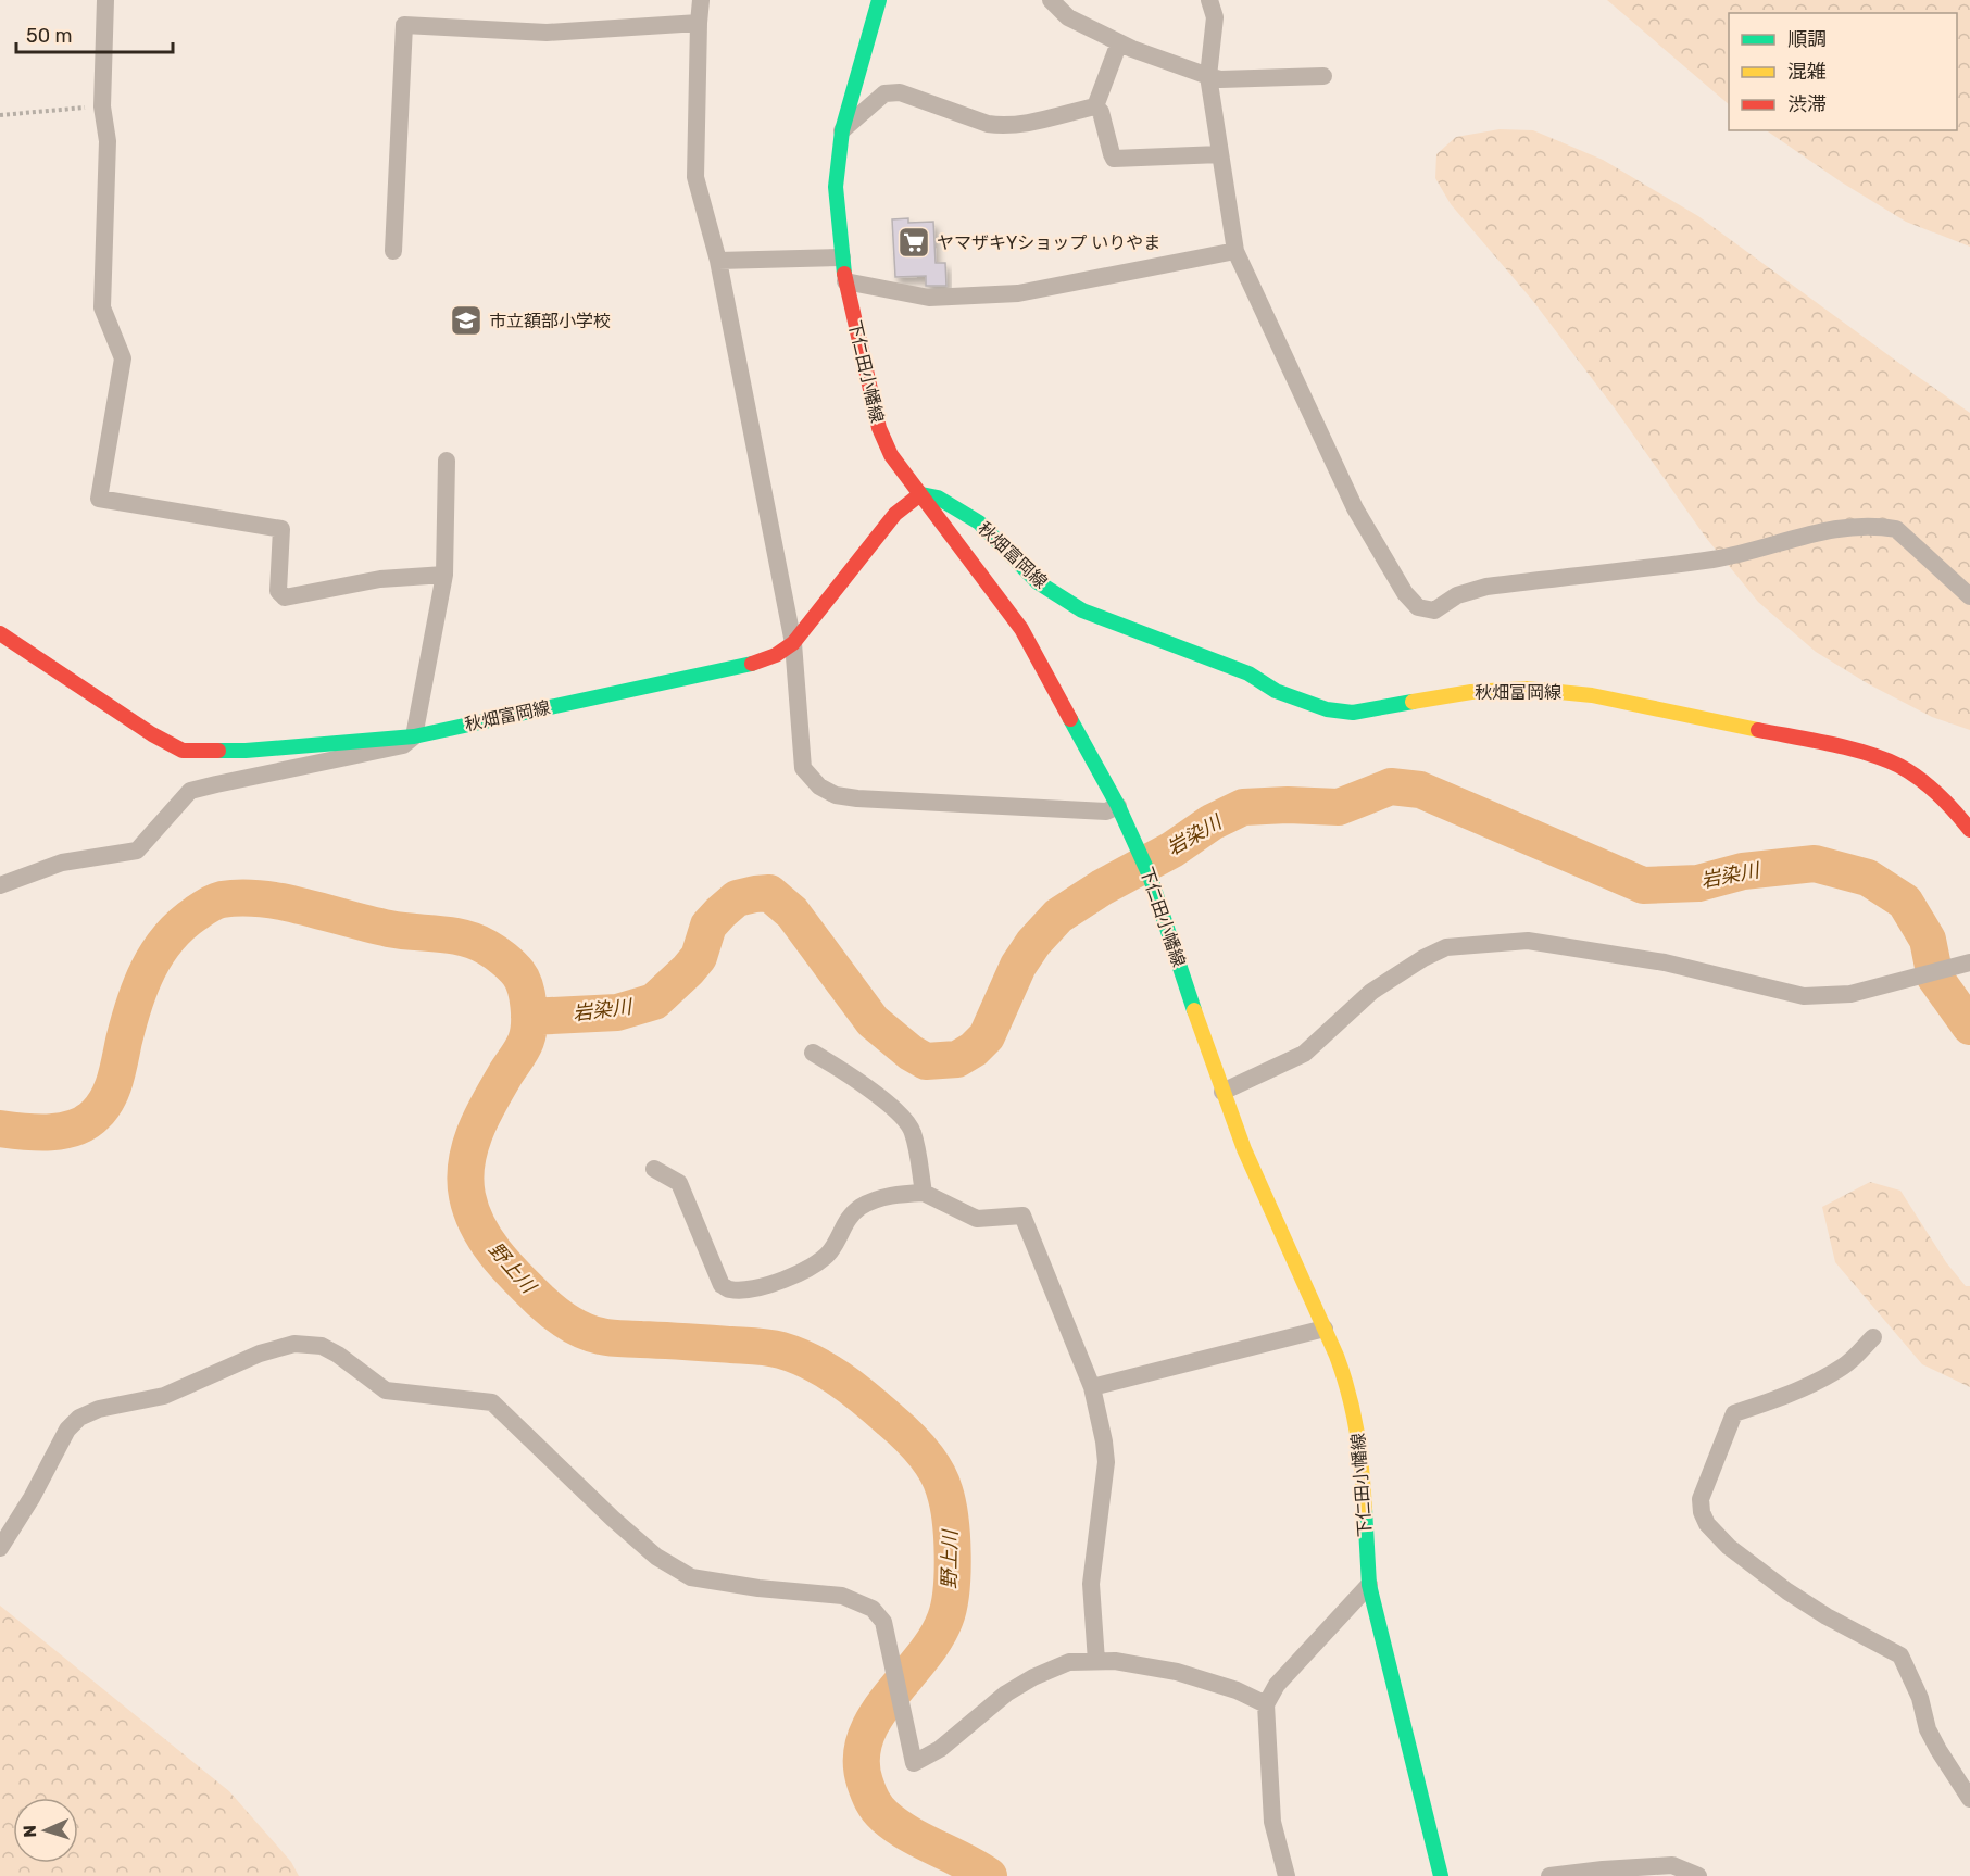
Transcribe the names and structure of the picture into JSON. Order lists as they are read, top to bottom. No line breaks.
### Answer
{"streets":{"main road":["下仁田小幡線","秋畑富岡線"]},"crossings":[["下仁田小幡線","秋畑富岡線"]],"water":["岩染川","野上川"],"places":{"supermarket":["ヤマザキYショップ いりやま"],"school or university":["市立額部小学校"]},"legend":["順調","混雑","渋滞"],"scale_bar":"50 m","north":"left"}
